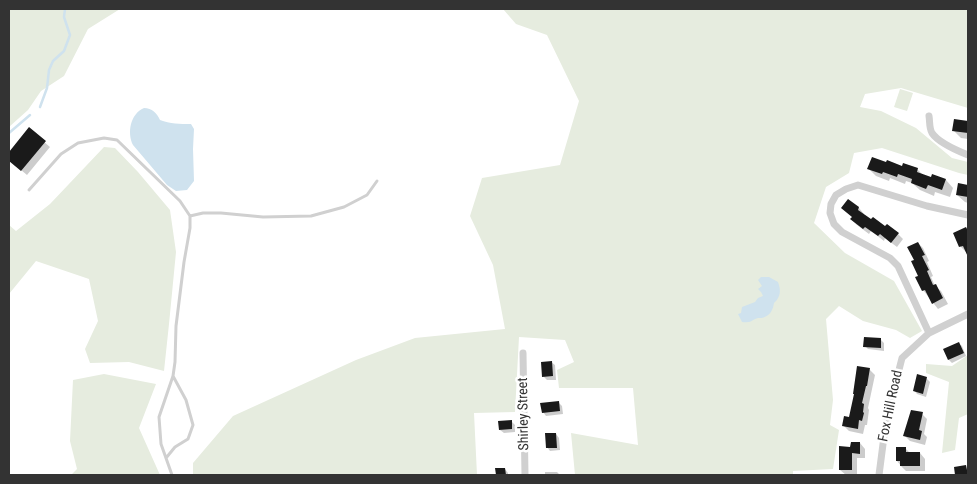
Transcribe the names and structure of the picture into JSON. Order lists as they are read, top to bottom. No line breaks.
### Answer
{"streets":{"street":["Fox Hill Road","Shirley Street"]}}
